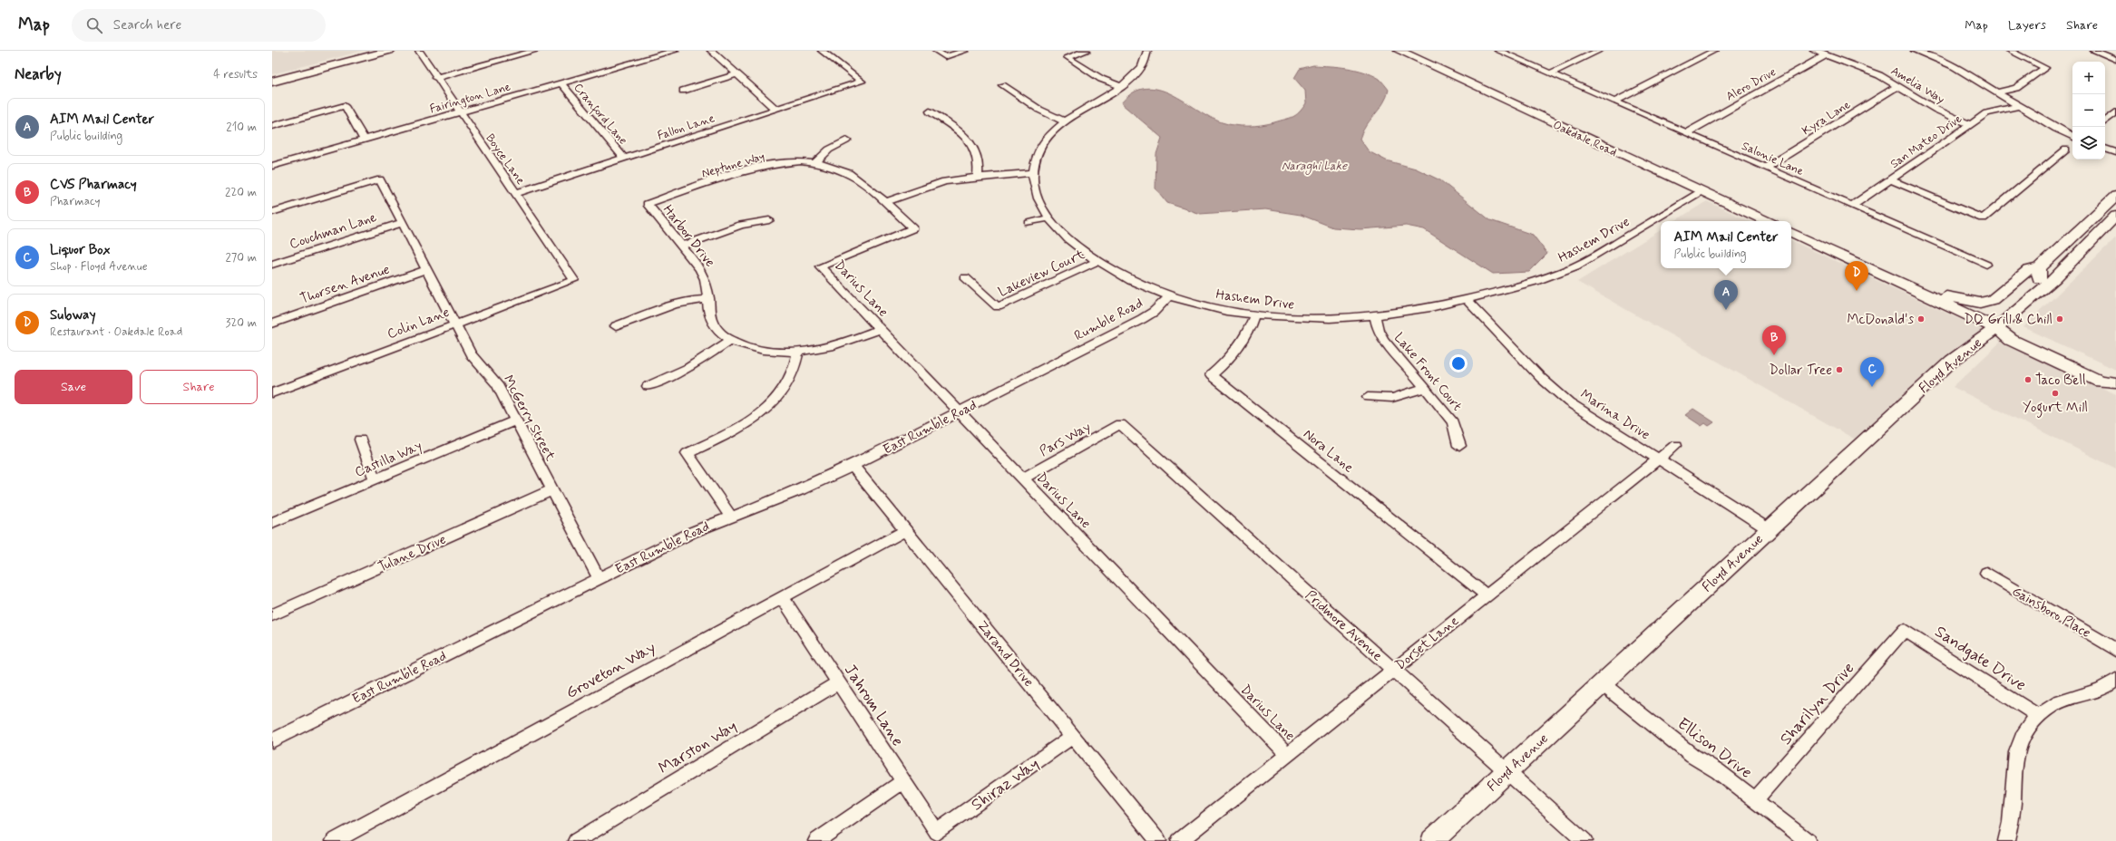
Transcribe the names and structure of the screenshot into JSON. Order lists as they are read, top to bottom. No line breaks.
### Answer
{"streets":{"street":["Alero Drive","Amelia Way","Fairington Lane","Cranford Lane","Kyra Lane","Fallon Lane","Oakdale Road","San Mateo Drive","Salonie Lane","Boyce Lane","Neptune Way","Couchman Lane","Harbor Drive","Hashem Drive","Lakeview Court","Thorsen Avenue","Darius Lane","Rumble Road","Colin Lane","Floyd Avenue","Lake Front Court","Marina Drive","McGerry Street","East Rumble Road","Pars Way","Nora Lane","Castilla Way","Tulane Drive","Gainsboro Place","Pridmore Avenue","Dorset Lane","Zarand Drive","Sandgate Drive","Groveton Way","Sharilyn Drive","Jahrom Lane","Marston Way","Ellison Drive","Shiraz Way"]},"crossings":[["Alero Drive","Amelia Way"],["Alero Drive","Salonie Lane"],["Amelia Way","Kyra Lane"],["Amelia Way","San Mateo Drive"],["Fairington Lane","Cranford Lane"],["Fairington Lane","Boyce Lane"],["Cranford Lane","Fallon Lane"],["Kyra Lane","Salonie Lane"],["Fallon Lane","Boyce Lane"],["Oakdale Road","Hashem Drive"],["San Mateo Drive","Salonie Lane"],["Boyce Lane","Colin Lane"],["Neptune Way","Harbor Drive"],["Neptune Way","Darius Lane"],["Couchman Lane","McGerry Street"],["Harbor Drive","Darius Lane"],["Hashem Drive","Lakeview Court"],["Hashem Drive","Rumble Road"],["Hashem Drive","Lake Front Court"],["Hashem Drive","Marina Drive"],["Hashem Drive","Nora Lane"],["Thorsen Avenue","McGerry Street"],["Darius Lane","East Rumble Road"],["Darius Lane","Pars Way"],["Darius Lane","Dorset Lane"],["Rumble Road","East Rumble Road"],["Colin Lane","McGerry Street"],["Floyd Avenue","Marina Drive"],["Floyd Avenue","Pridmore Avenue"],["Floyd Avenue","Ellison Drive"],["Marina Drive","Dorset Lane"],["McGerry Street","East Rumble Road"],["McGerry Street","Castilla Way"],["McGerry Street","Tulane Drive"],["East Rumble Road","Zarand Drive"],["Pars Way","Pridmore Avenue"],["Nora Lane","Dorset Lane"],["Pridmore Avenue","Dorset Lane"],["Zarand Drive","Groveton Way"],["Zarand Drive","Shiraz Way"],["Sandgate Drive","Sharilyn Drive"],["Groveton Way","Jahrom Lane"],["Sharilyn Drive","Ellison Drive"],["Jahrom Lane","Marston Way"],["Jahrom Lane","Shiraz Way"]],"water":["Naraghi Lake"],"places":["McDonald's","DQ Grill & Chill","Dollar Tree","Taco Bell","Yogurt Mill"],"page":{"header":"Map","search":"Search here","nav":["Map","Layers","Share"],"heading":["Nearby","4 results"],"map_buttons":["+","−"],"list":[{"mark":"A","name":"AIM Mail Center","note":"Public building","value":"210 m"},{"mark":"B","name":"CVS Pharmacy","note":"Pharmacy","value":"220 m"},{"mark":"C","name":"Liquor Box","note":"Shop · Floyd Avenue","value":"270 m"},{"mark":"D","name":"Subway","note":"Restaurant · Oakdale Road","value":"320 m"}],"popup":["AIM Mail Center","Public building"],"pins":["D","A","B","C"],"buttons":["Save","Share"]}}
